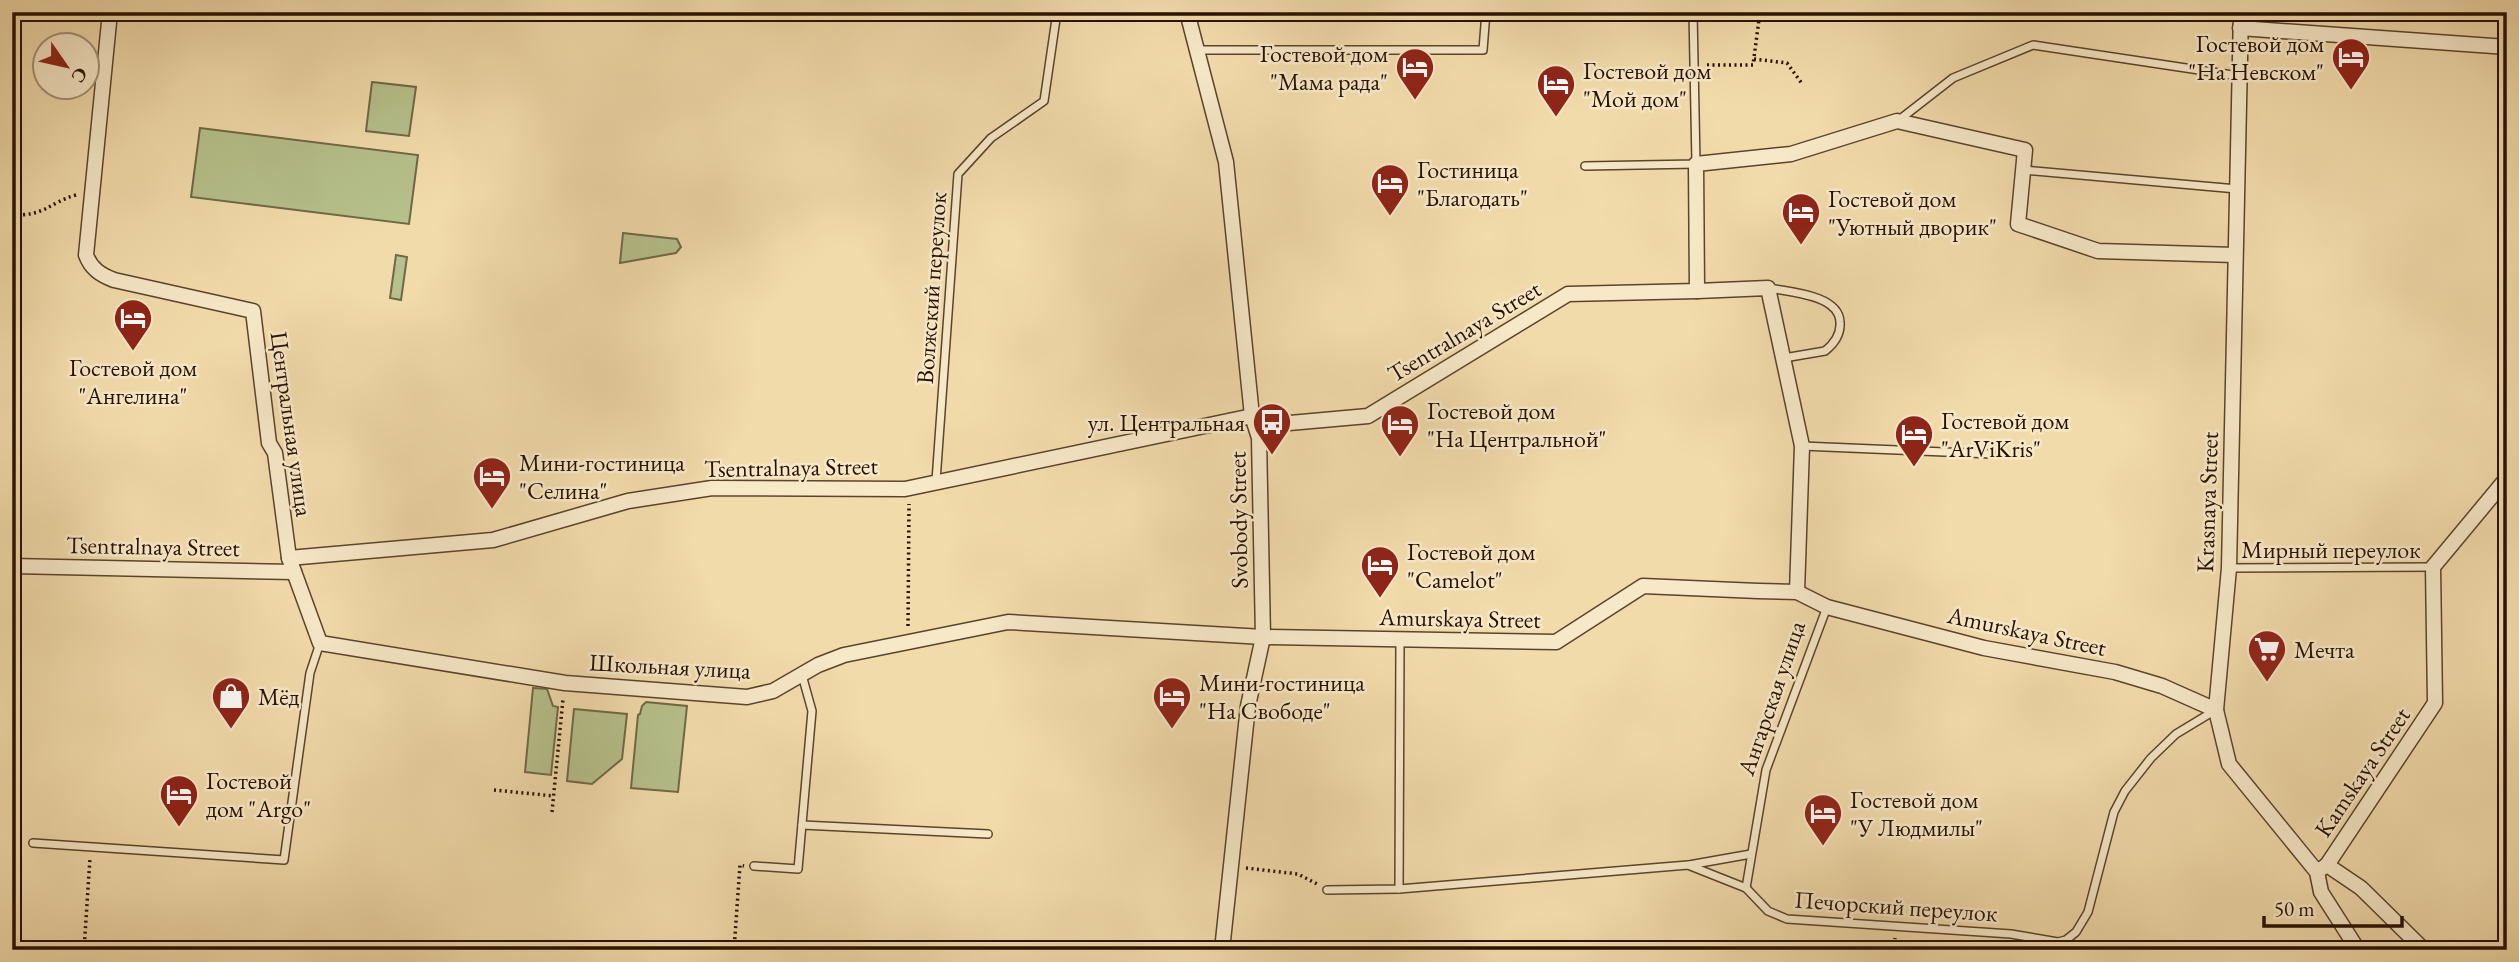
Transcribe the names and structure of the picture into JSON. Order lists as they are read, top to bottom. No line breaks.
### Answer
{"streets":{"street":["Tsentralnaya Street","Центральная улица","Krasnaya Street","Svobody Street","Amurskaya Street","Школьная улица","Ангарская улица","Kamskaya Street"],"lane":["Волжский переулок","Мирный переулок","Печорский переулок"]},"crossings":[["Волжский переулок","Tsentralnaya Street"],["Tsentralnaya Street","Центральная улица"],["Tsentralnaya Street","Svobody Street"],["Krasnaya Street","Мирный переулок"],["Krasnaya Street","Amurskaya Street"],["Krasnaya Street","Kamskaya Street"],["Krasnaya Street","Печорский переулок"],["Svobody Street","Amurskaya Street"],["Мирный переулок","Kamskaya Street"],["Amurskaya Street","Школьная улица"],["Amurskaya Street","Ангарская улица"],["Amurskaya Street","Печорский переулок"],["Ангарская улица","Печорский переулок"]],"places":{"hotel":["Гостевой дом \"На Невском\"","Гостевой дом \"Мама рада\"","Гостевой дом \"Мой дом\"","Гостиница \"Благодать\"","Гостевой дом \"Уютный дворик\"","Гостевой дом \"Ангелина\"","Гостевой дом \"На Центральной\"","Гостевой дом \"ArViKris\"","Мини-гостиница \"Селина\"","Гостевой дом \"Camelot\"","Мини-гостиница \"На Свободе\"","Гостевой дом \"Argo\"","Гостевой дом \"У Людмилы\""],"bus stop":["ул. Центральная"],"supermarket":["Мечта"],"shop":["Мёд"]},"scale_bar":"50 m","north":"bottom right"}
